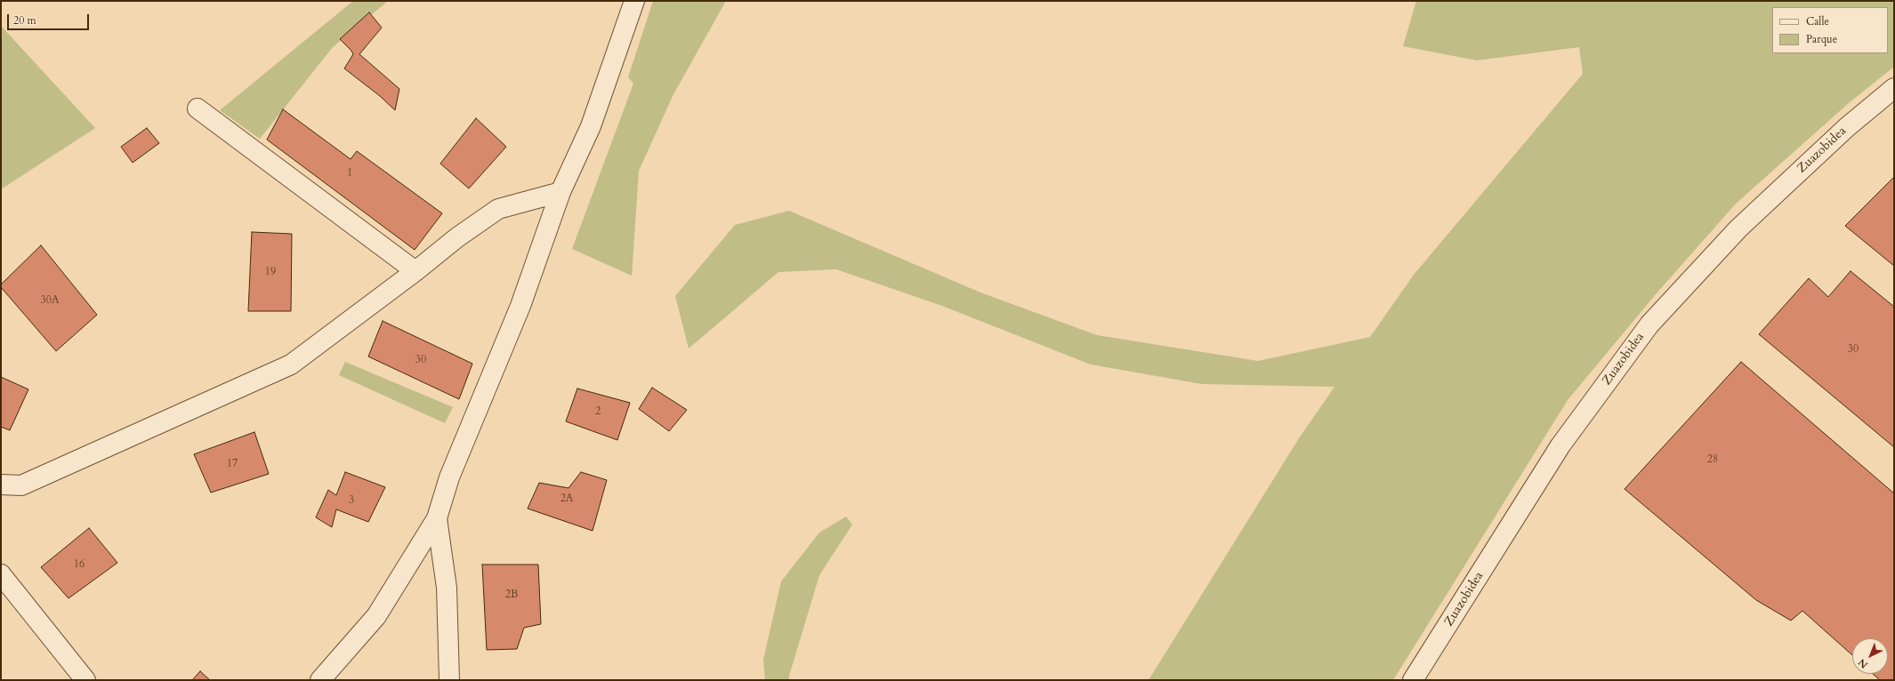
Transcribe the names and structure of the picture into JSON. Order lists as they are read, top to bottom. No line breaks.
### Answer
{"streets":{"street":["Zuazobidea"]},"house_numbers":["1","19","30A","30","30","2","28","17","2A","3","16","2B"],"legend":["Calle","Parque"],"scale_bar":"20 m","north":"bottom left"}
